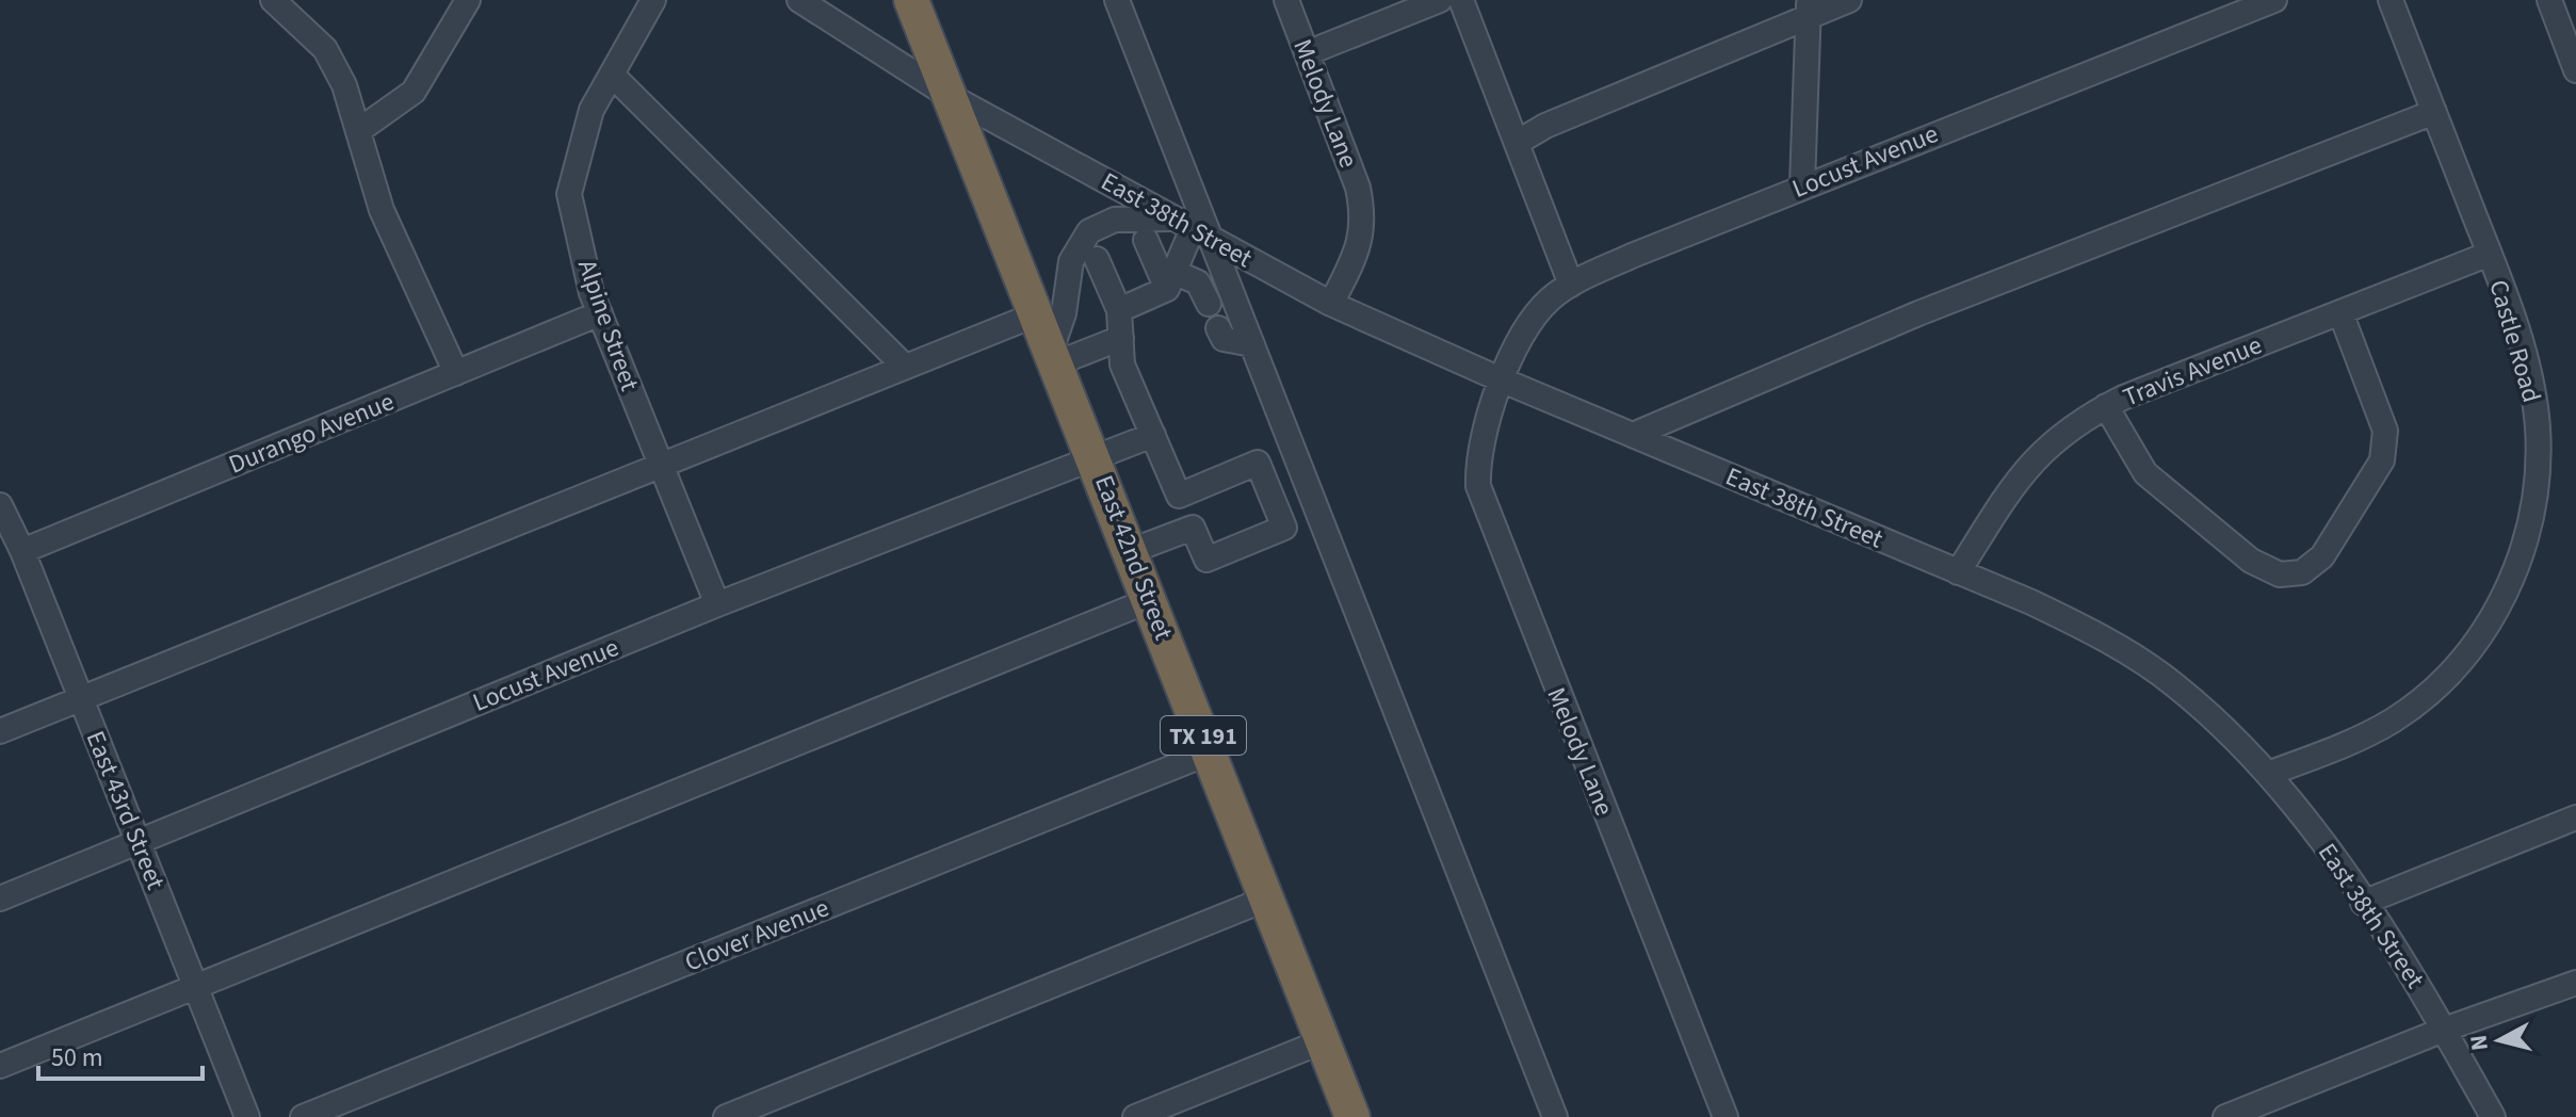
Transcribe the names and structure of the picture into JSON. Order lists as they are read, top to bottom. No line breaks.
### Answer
{"streets":{"highway":["East 42nd Street","TX 191"],"street":["Melody Lane","Locust Avenue","East 38th Street","Alpine Street","Castle Road","Travis Avenue","Durango Avenue","East 43rd Street","Clover Avenue"]},"crossings":[["Melody Lane","Locust Avenue"],["Melody Lane","East 38th Street"],["Locust Avenue","East 38th Street"],["Locust Avenue","Alpine Street"],["Locust Avenue","East 42nd Street"],["Locust Avenue","East 43rd Street"],["East 38th Street","Castle Road"],["East 38th Street","Travis Avenue"],["East 38th Street","East 42nd Street"],["Alpine Street","Durango Avenue"],["Castle Road","Travis Avenue"],["Durango Avenue","East 43rd Street"],["East 42nd Street","Clover Avenue"]],"scale_bar":"50 m","north":"left"}
